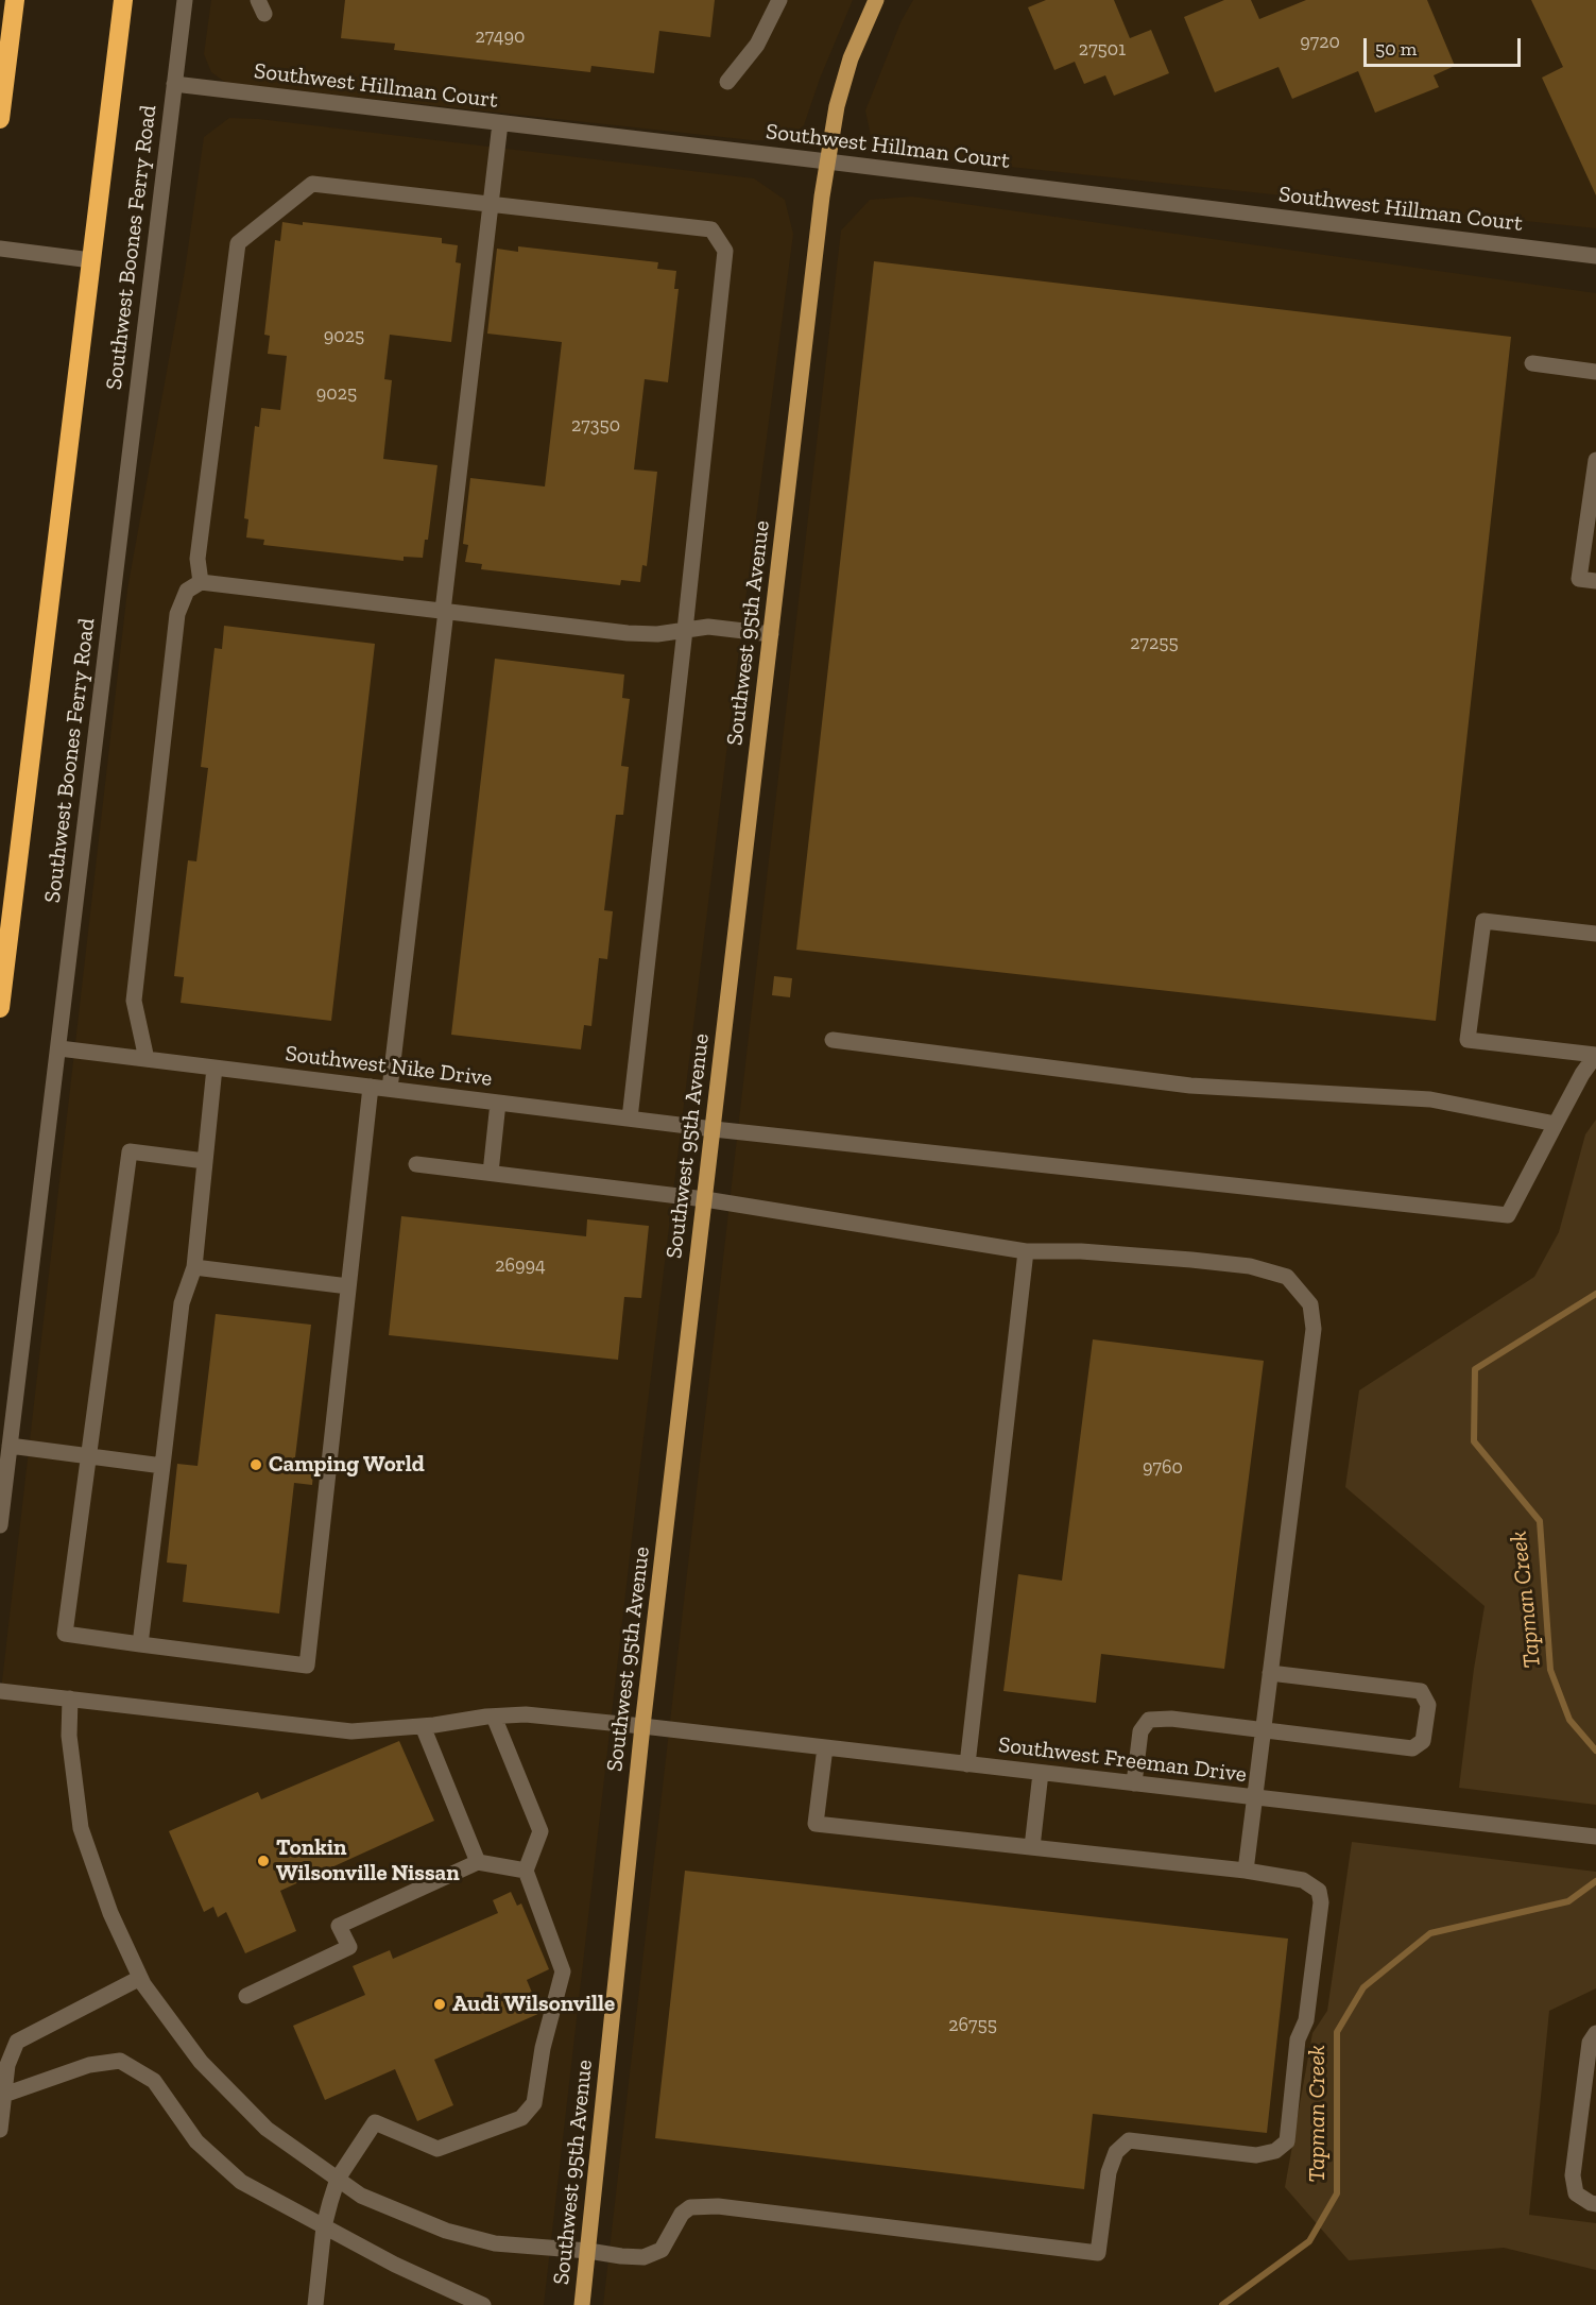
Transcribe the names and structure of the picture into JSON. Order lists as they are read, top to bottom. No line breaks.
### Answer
{"streets":{"main road":["Southwest 95th Avenue"],"street":["Southwest Hillman Court","Southwest Boones Ferry Road","Southwest Nike Drive","Southwest Freeman Drive"]},"crossings":[["Southwest Hillman Court","Southwest Boones Ferry Road"],["Southwest Hillman Court","Southwest 95th Avenue"],["Southwest Boones Ferry Road","Southwest Nike Drive"],["Southwest 95th Avenue","Southwest Nike Drive"],["Southwest 95th Avenue","Southwest Freeman Drive"]],"water":["Tapman Creek"],"places":["Camping World","Tonkin Wilsonville Nissan","Audi Wilsonville"],"house_numbers":["27490","9720","27501","9025","9025","27350","27255","26994","9760","26755"],"scale_bar":"50 m"}
